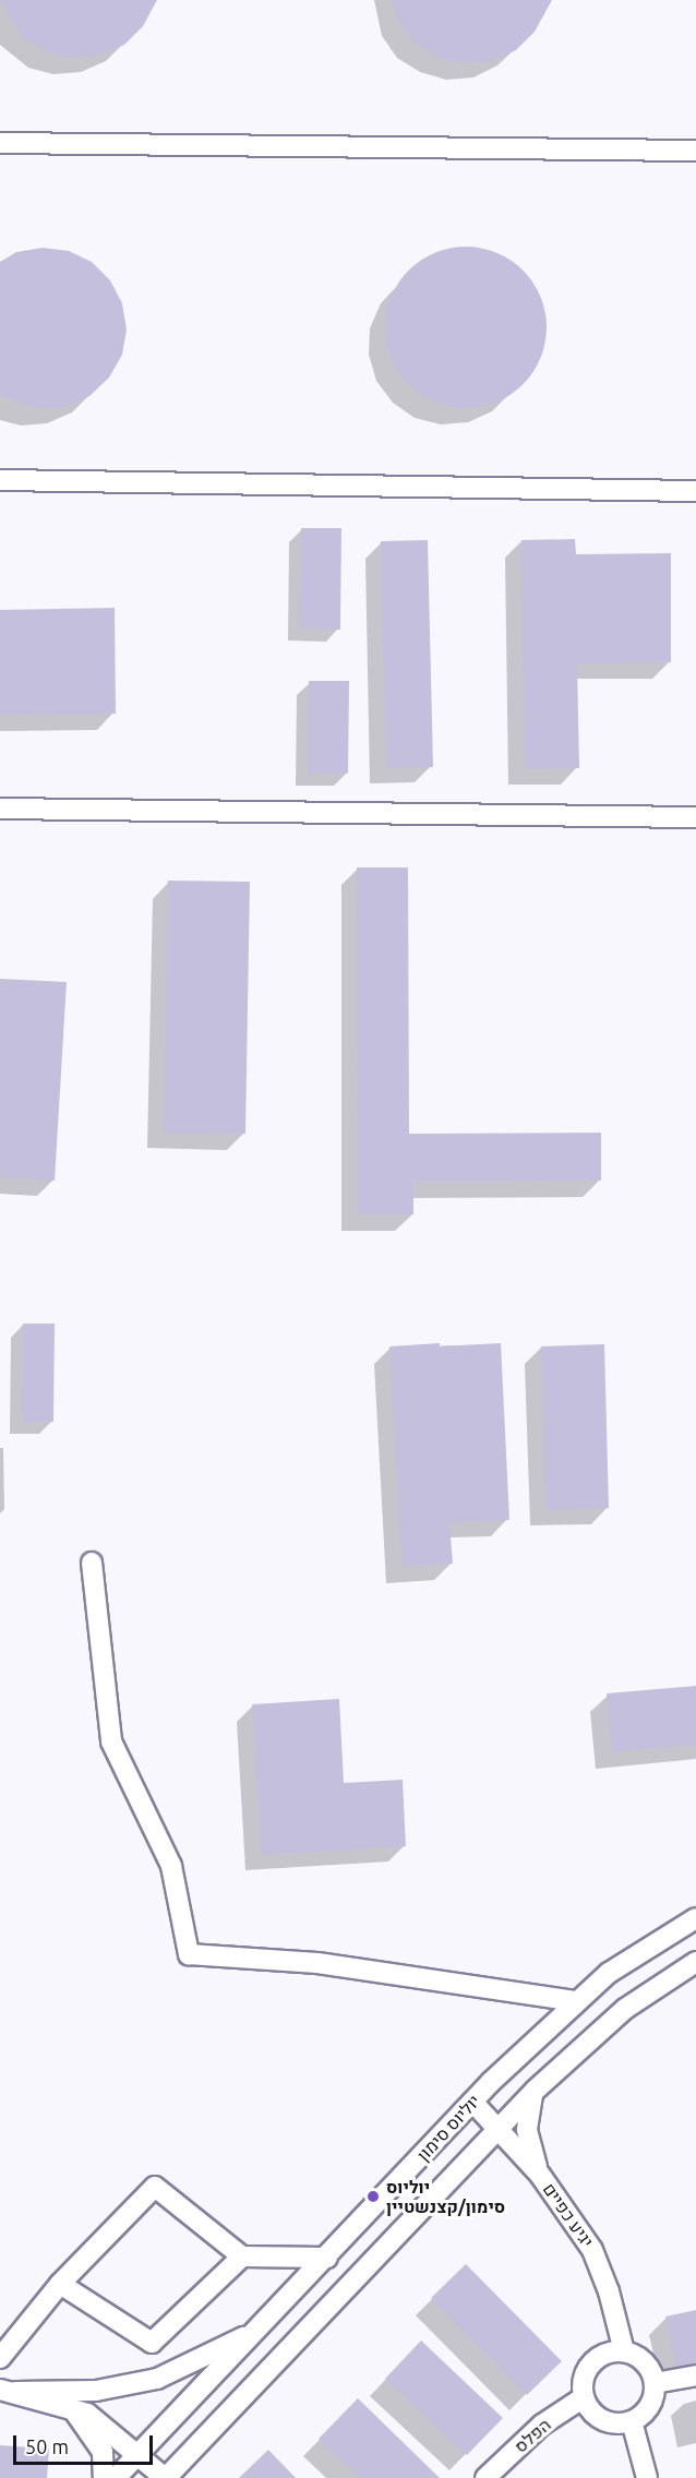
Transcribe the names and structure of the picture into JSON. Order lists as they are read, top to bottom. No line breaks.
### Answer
{"streets":{"street":["יוליוס סימון","יגיע כפיים","הפלס"]},"crossings":[["יוליוס סימון","יגיע כפיים"],["יגיע כפיים","הפלס"]],"places":["יוליוס סימון/קצנשטיין"],"scale_bar":"50 m"}
